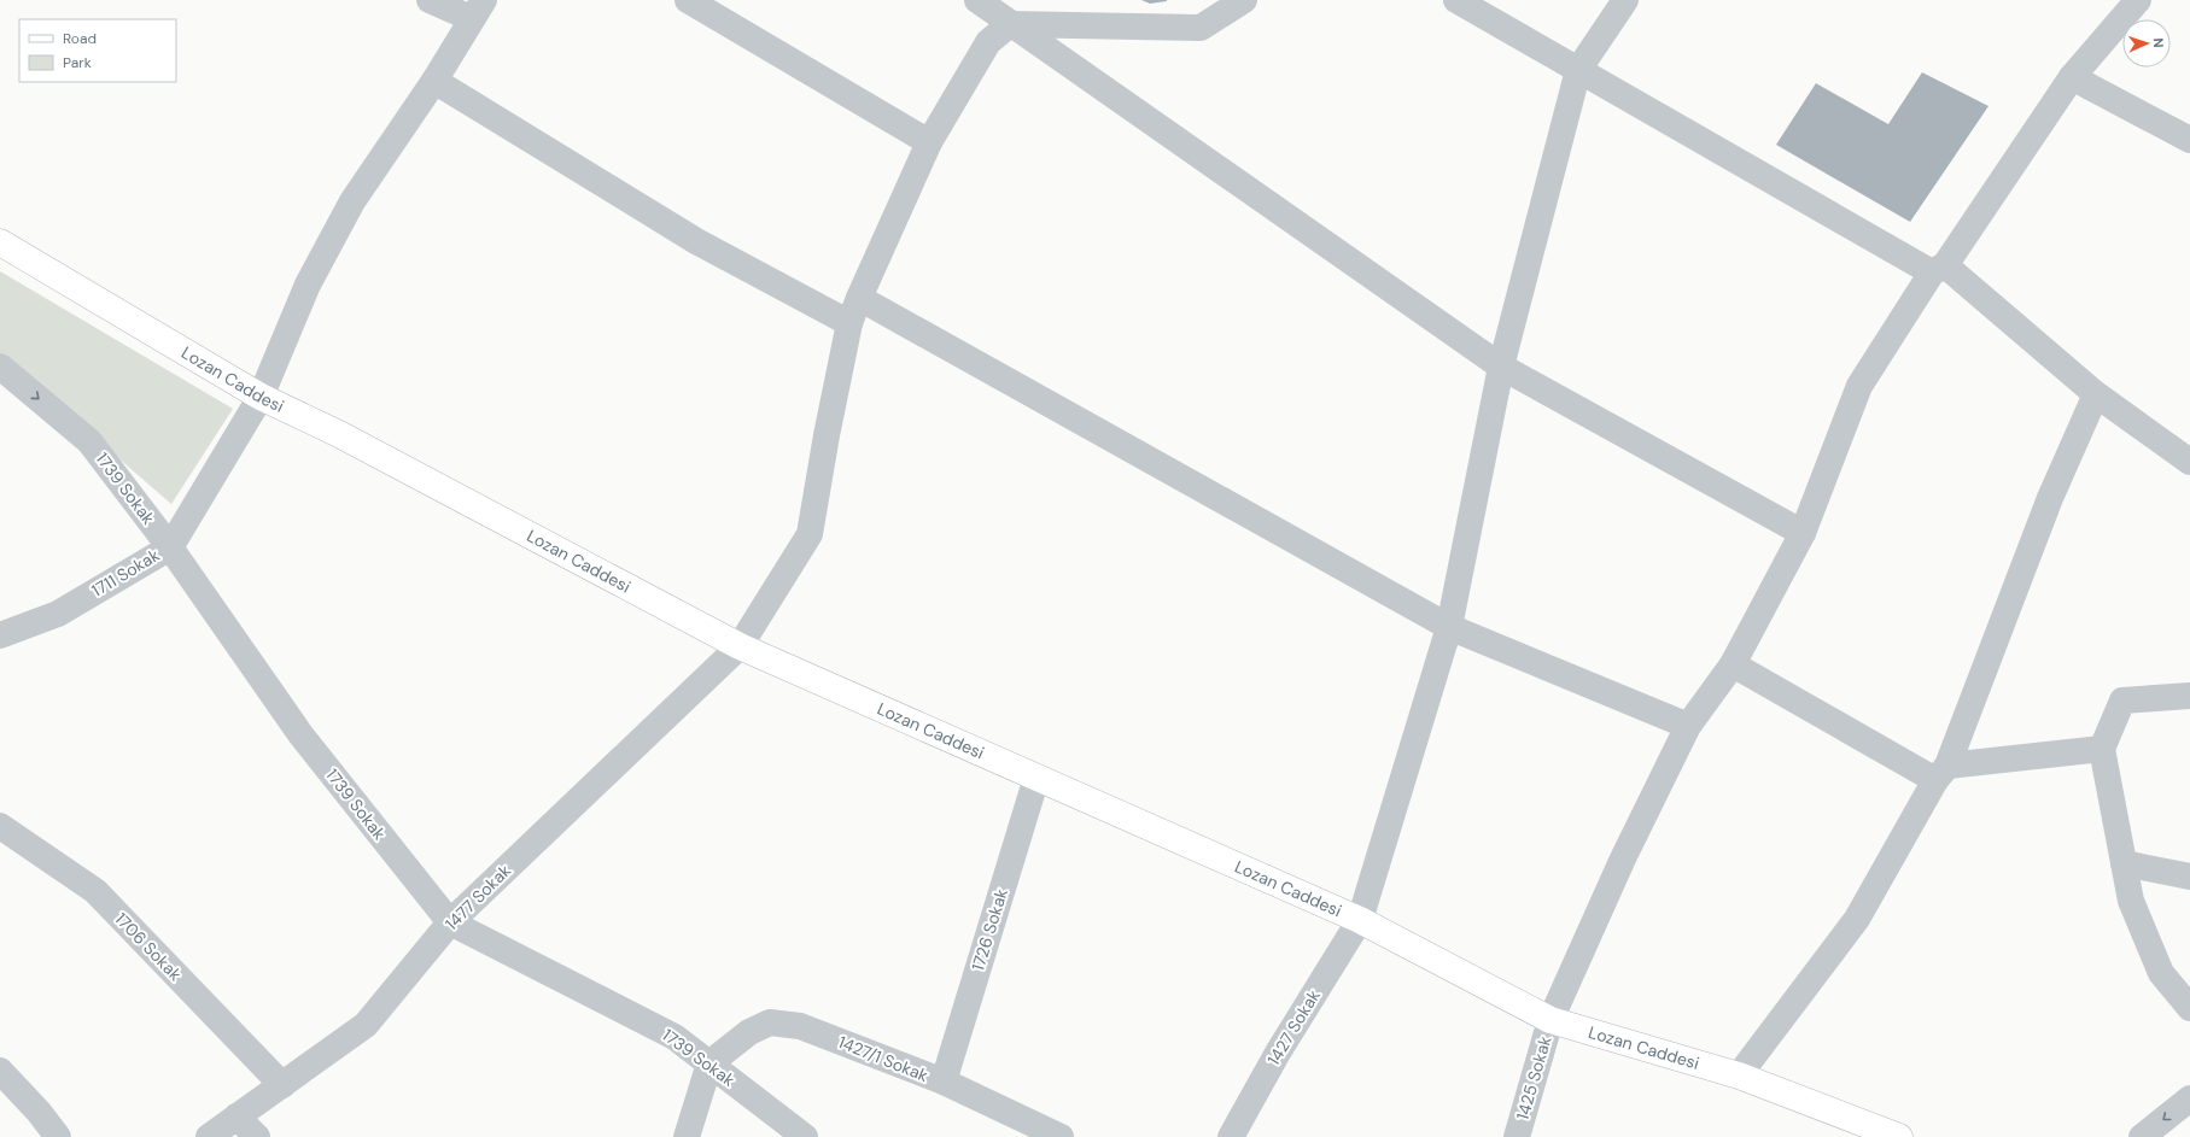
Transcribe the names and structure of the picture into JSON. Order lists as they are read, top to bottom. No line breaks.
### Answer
{"streets":{"main road":["Lozan Caddesi"],"street":["1739 Sokak","1711 Sokak","1477 Sokak","1726 Sokak","1706 Sokak","1427 Sokak","1427/1 Sokak","1425 Sokak"]},"crossings":[["Lozan Caddesi","1711 Sokak"],["Lozan Caddesi","1477 Sokak"],["Lozan Caddesi","1726 Sokak"],["Lozan Caddesi","1427 Sokak"],["Lozan Caddesi","1425 Sokak"],["1739 Sokak","1711 Sokak"],["1739 Sokak","1477 Sokak"],["1739 Sokak","1427/1 Sokak"],["1477 Sokak","1706 Sokak"],["1726 Sokak","1427/1 Sokak"]],"legend":["Road","Park"],"north":"right"}
